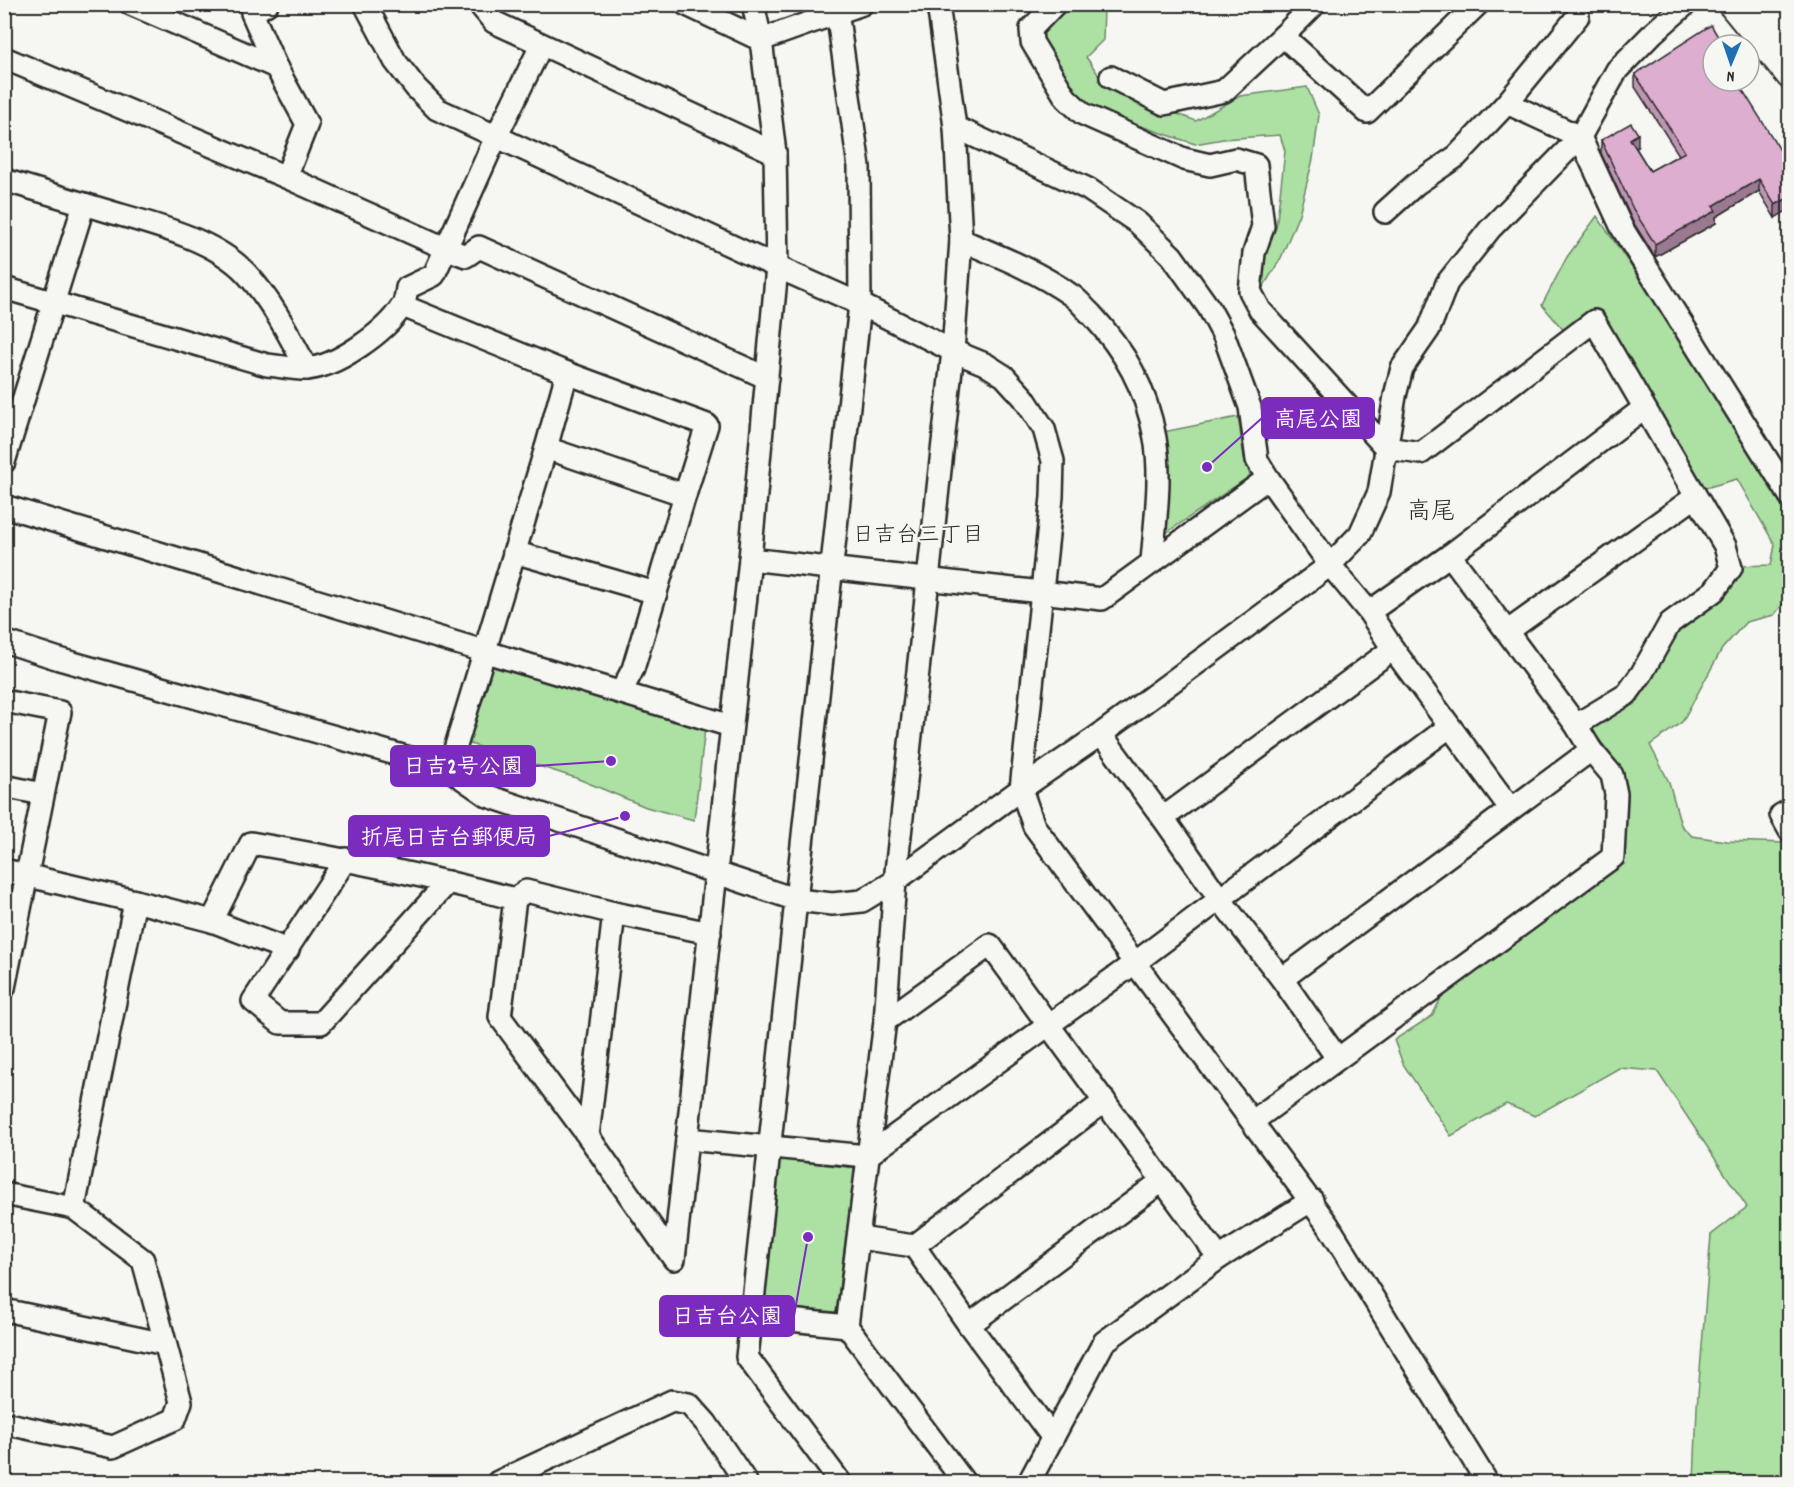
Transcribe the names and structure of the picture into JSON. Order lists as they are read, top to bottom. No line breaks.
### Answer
{"districts":["高尾","日吉台三丁目"],"places":["高尾公園","日吉2号公園","折尾日吉台郵便局","日吉台公園"],"north":"bottom"}
